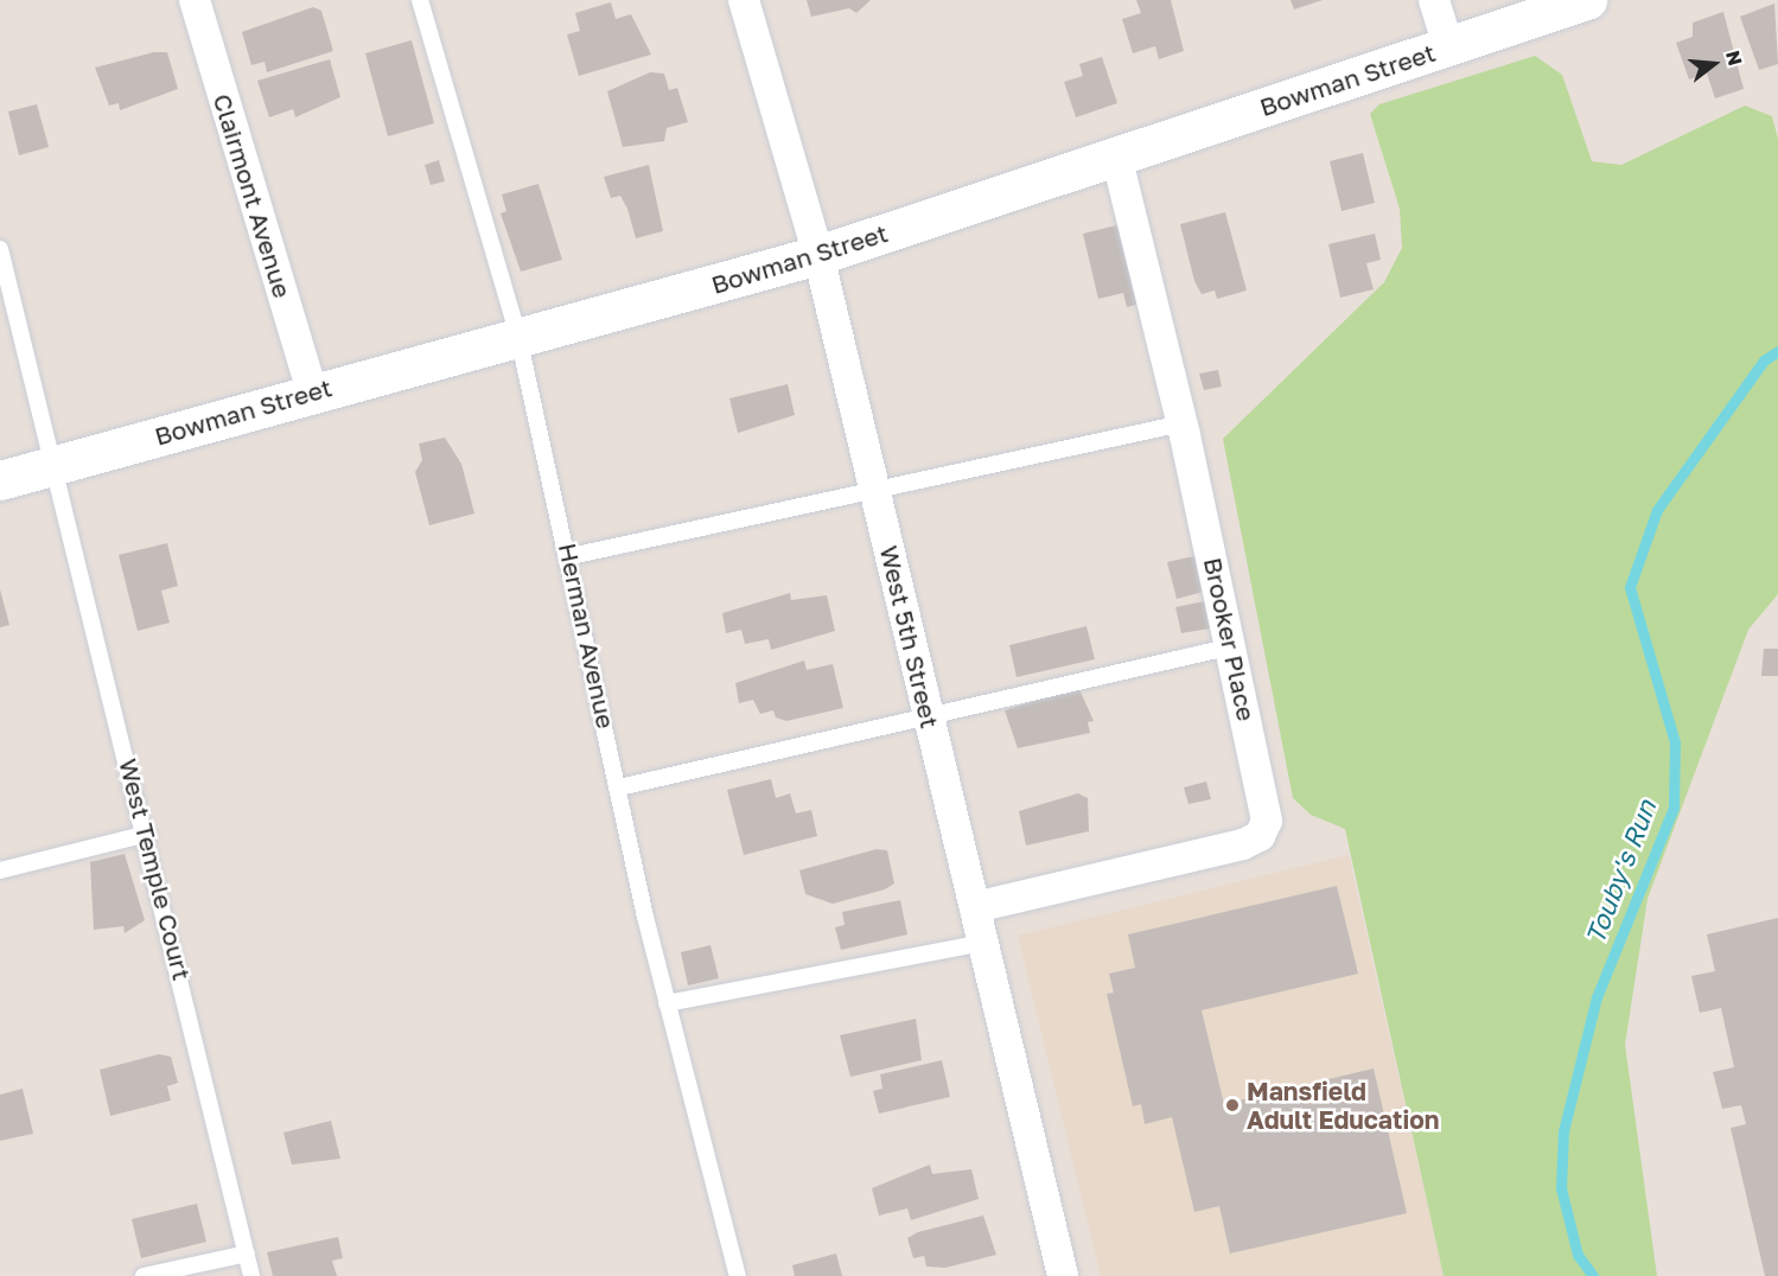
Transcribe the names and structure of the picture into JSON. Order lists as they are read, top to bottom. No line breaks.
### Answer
{"streets":{"street":["Bowman Street","Clairmont Avenue","West 5th Street","Brooker Place"],"lane":["Herman Avenue","West Temple Court"]},"crossings":[["Bowman Street","Clairmont Avenue"],["Bowman Street","Herman Avenue"],["Bowman Street","West 5th Street"],["Bowman Street","Brooker Place"],["Bowman Street","West Temple Court"],["West 5th Street","Brooker Place"]],"water":["Touby's Run"],"places":["Mansfield Adult Education"],"north":"right"}
